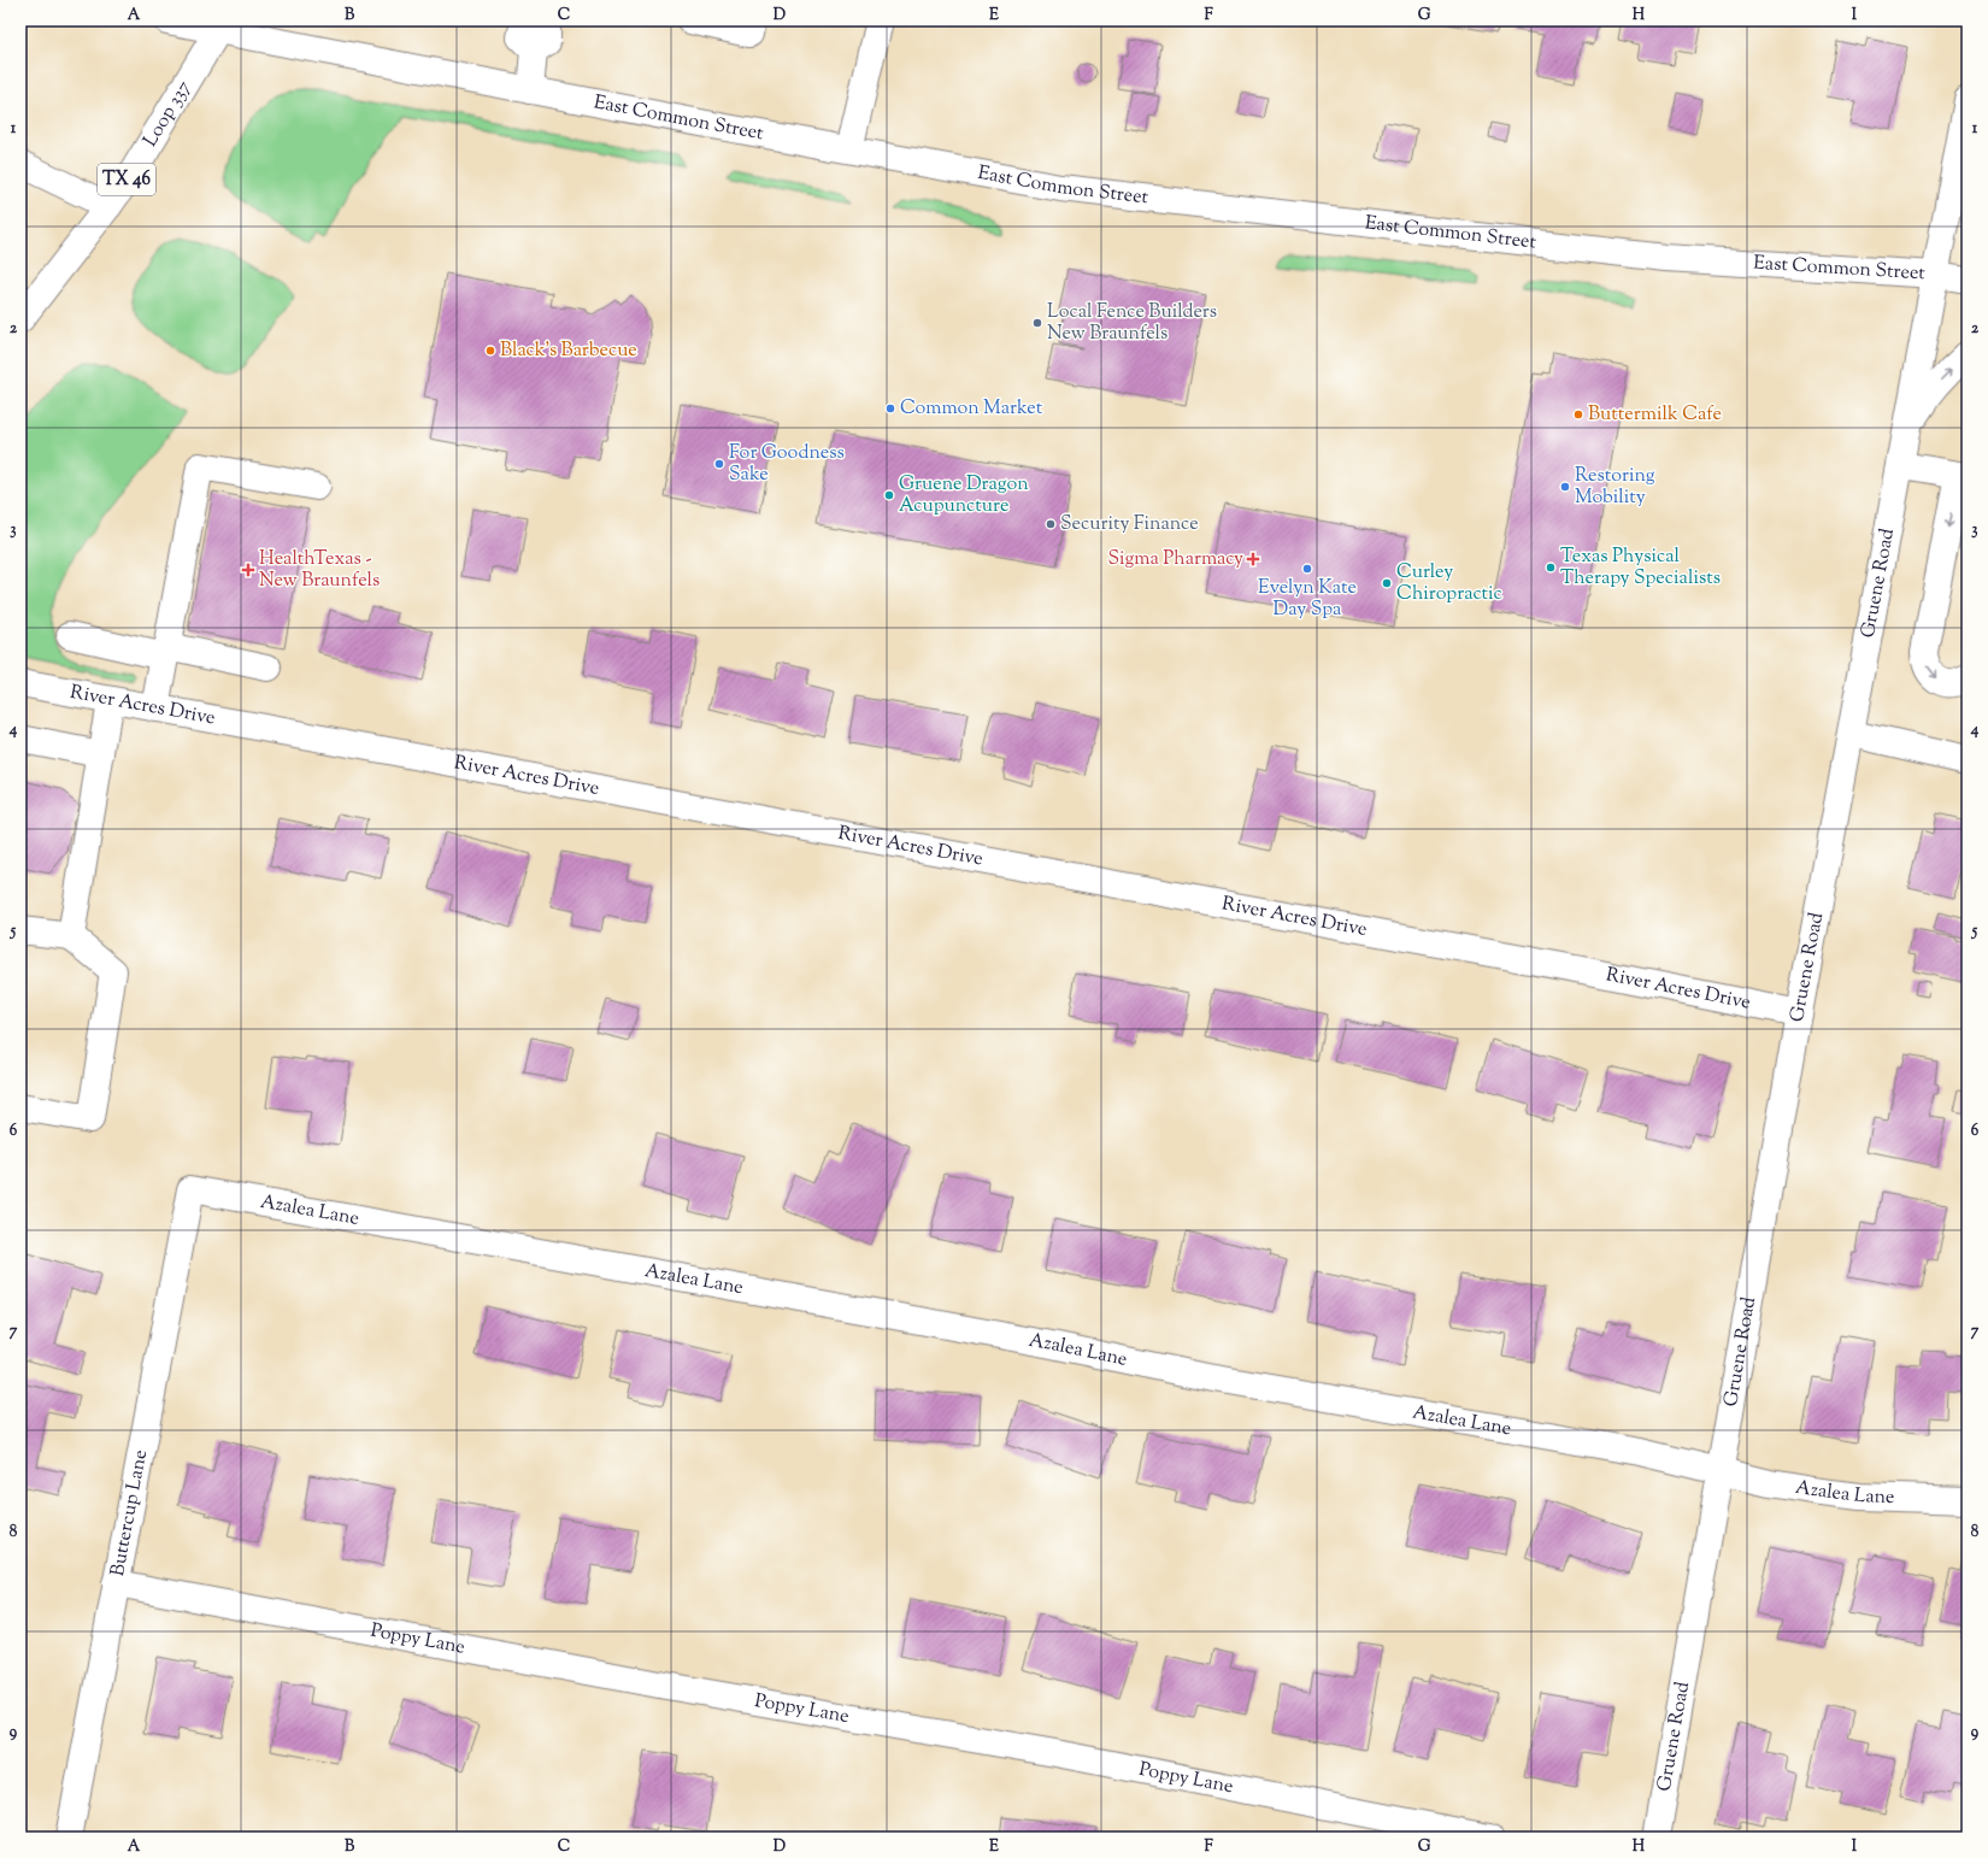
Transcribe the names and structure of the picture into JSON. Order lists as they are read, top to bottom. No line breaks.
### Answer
{"streets":{"street":["Loop 337","East Common Street","TX 46","Gruene Road","River Acres Drive","Azalea Lane","Buttercup Lane","Poppy Lane"]},"crossings":[["Loop 337","East Common Street"],["East Common Street","Gruene Road"],["Gruene Road","River Acres Drive"],["Gruene Road","Azalea Lane"],["Azalea Lane","Buttercup Lane"],["Buttercup Lane","Poppy Lane"]],"places":{"other":["Local Fence Builders New Braunfels","Black's Barbecue","Common Market","Buttermilk Cafe","For Goodness Sake","Restoring Mobility","Gruene Dragon Acupuncture","Security Finance","Texas Physical Therapy Specialists","Evelyn Kate Day Spa","Curley Chiropractic"],"health":["Sigma Pharmacy","HealthTexas - New Braunfels"]},"grid":{"columns":["A","B","C","D","E","F","G","H","I"],"rows":["1","2","3","4","5","6","7","8","9"]}}
